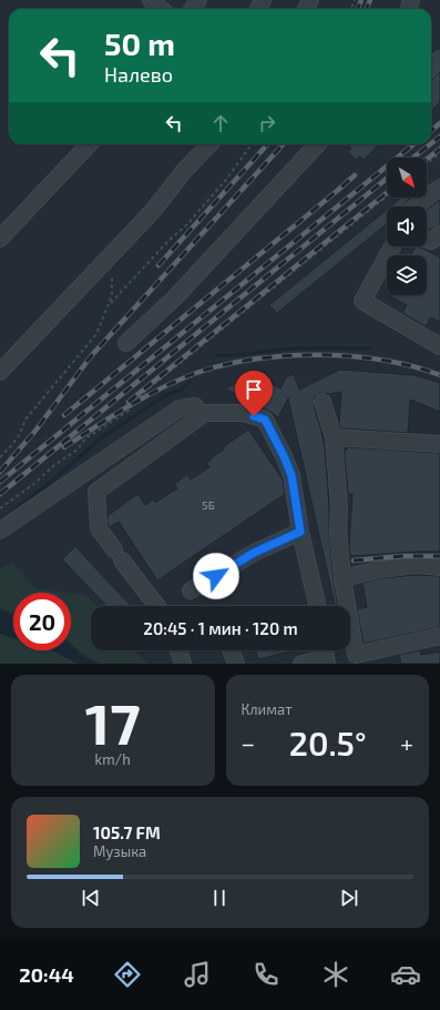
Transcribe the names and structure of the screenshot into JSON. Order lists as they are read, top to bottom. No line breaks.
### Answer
{"house_numbers":["5Б"],"north":"bottom right","page":{"turn":["50 m","Налево"],"limit":"20","trip":"20:45 · 1 мин · 120 m","tile":[["17","km/h"],"Климат"],"heat":["−","20.5°","+"],"song":["105.7 FM","Музыка"],"tabs":"20:44"}}
